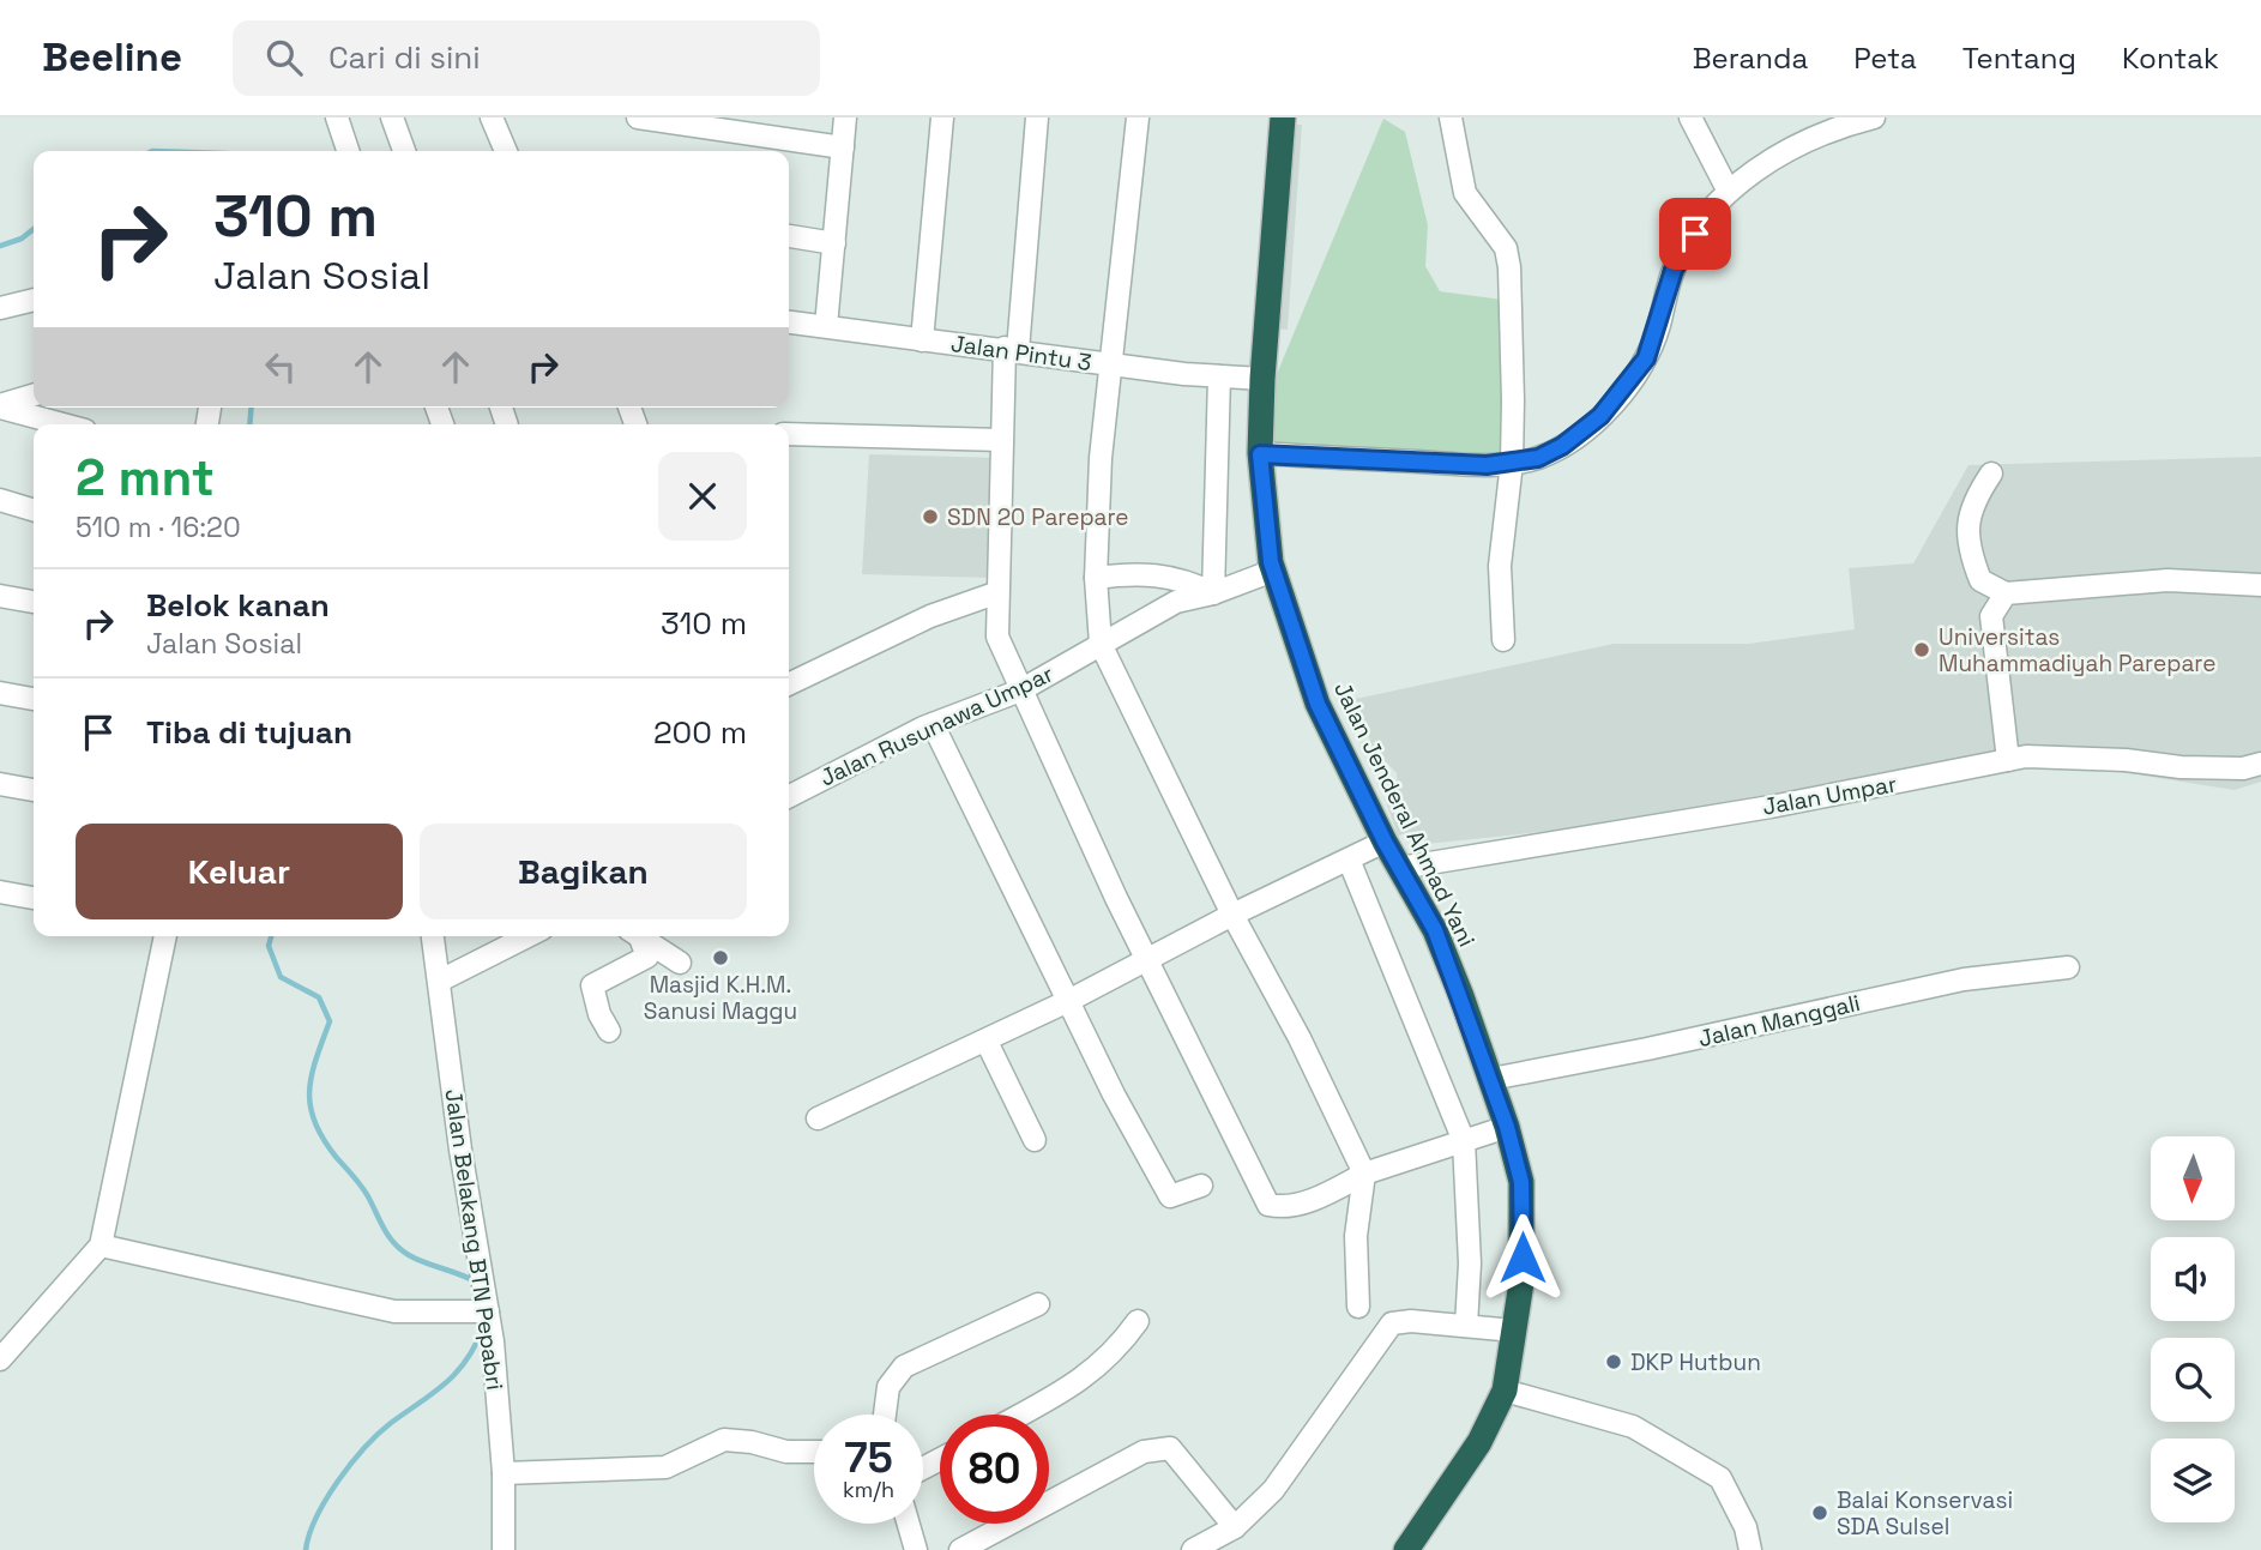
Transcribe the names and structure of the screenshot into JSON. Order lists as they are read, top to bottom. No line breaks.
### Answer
{"streets":{"highway":["Jalan Jenderal Ahmad Yani"],"street":["Jalan Pintu 3","Jalan Rusunawa Umpar","Jalan Umpar","Jalan Manggali","Jalan Belakang BTN Pepabri"]},"crossings":[["Jalan Pintu 3","Jalan Jenderal Ahmad Yani"],["Jalan Rusunawa Umpar","Jalan Jenderal Ahmad Yani"],["Jalan Umpar","Jalan Jenderal Ahmad Yani"],["Jalan Jenderal Ahmad Yani","Jalan Manggali"]],"places":["SDN 20 Parepare","Universitas Muhammadiyah Parepare","Masjid K.H.M. Sanusi Maggu","DKP Hutbun","Balai Konservasi SDA Sulsel"],"north":"bottom","page":{"header":"Beeline","search":"Cari di sini","nav":["Beranda","Peta","Tentang","Kontak"],"turn":["310 m","Jalan Sosial"],"heading":["2 mnt","510 m · 16:20"],"list":[{"name":"Belok kanan","note":"Jalan Sosial","value":"310 m"},{"name":"Tiba di tujuan","value":"200 m"}],"buttons":["Keluar","Bagikan"],"speed":"75 km/h","limit":"80"}}
